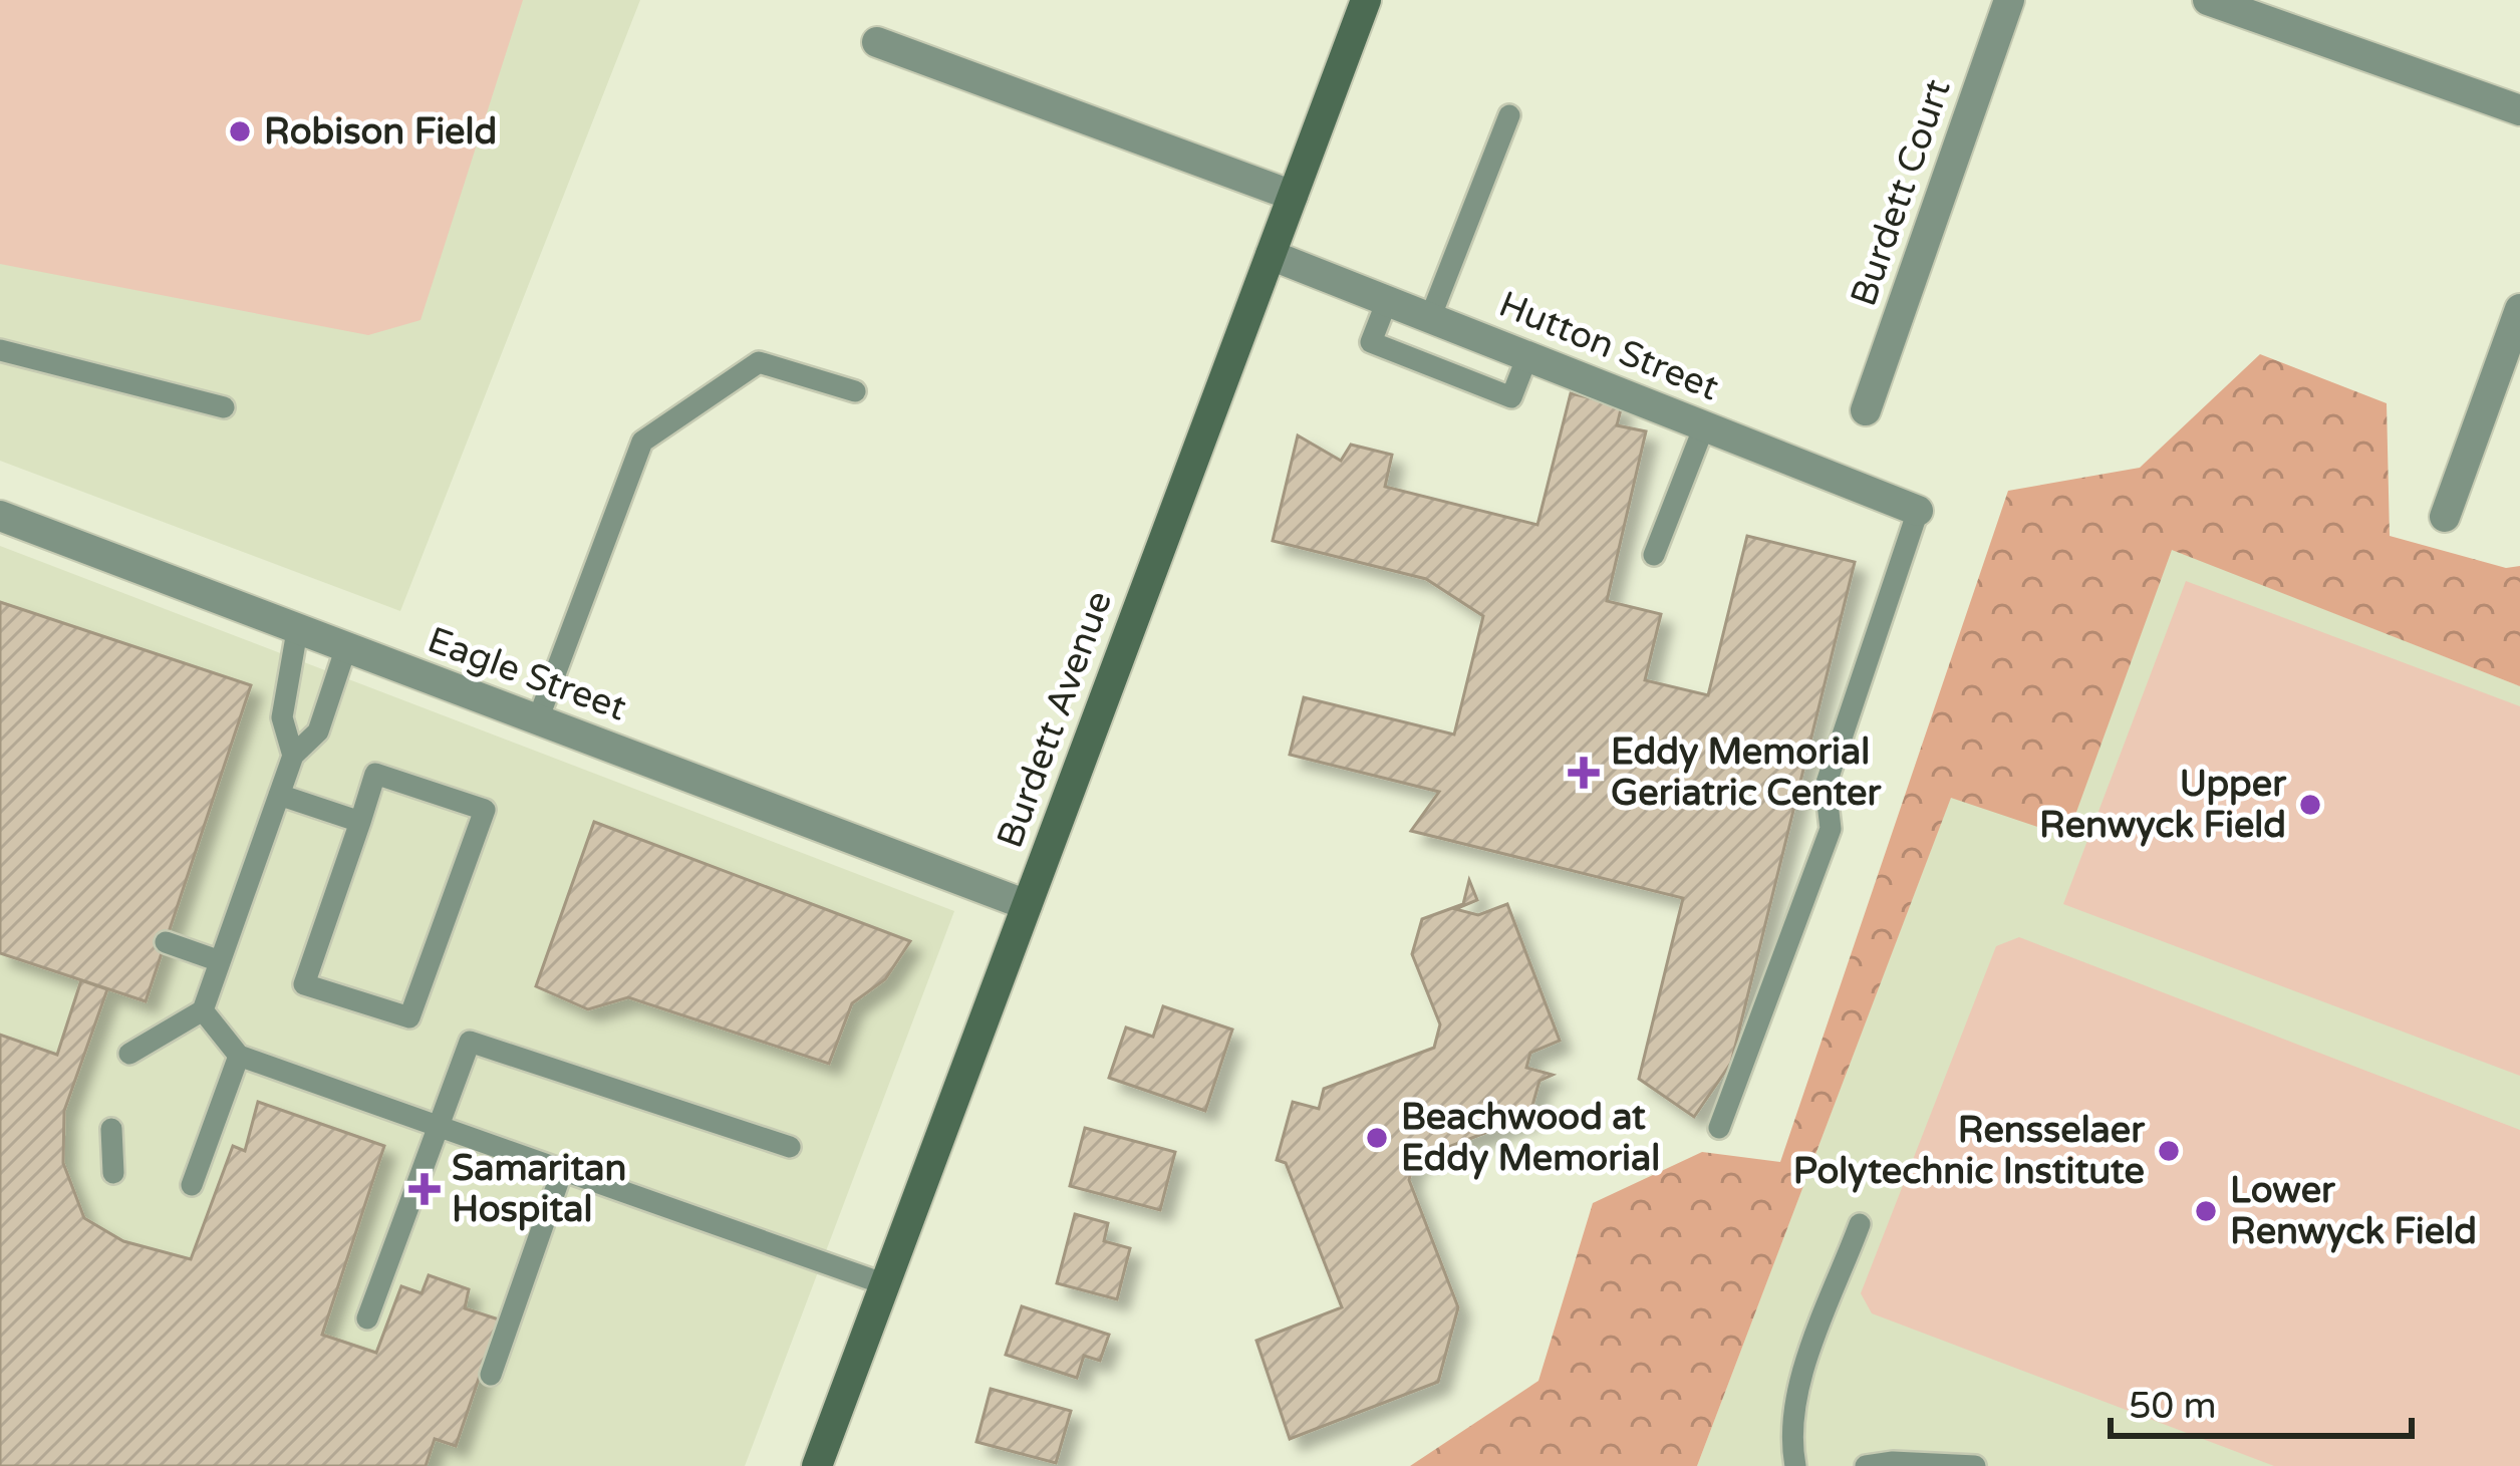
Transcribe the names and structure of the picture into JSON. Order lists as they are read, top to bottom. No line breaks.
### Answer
{"streets":{"street":["Burdett Court","Hutton Street","Eagle Street","Burdett Avenue"]},"crossings":[["Hutton Street","Burdett Avenue"],["Eagle Street","Burdett Avenue"]],"places":{"other":["Robison Field","Upper Renwyck Field","Beachwood at Eddy Memorial","Rensselaer Polytechnic Institute","Lower Renwyck Field"],"health":["Eddy Memorial Geriatric Center","Samaritan Hospital"]},"scale_bar":"50 m"}
